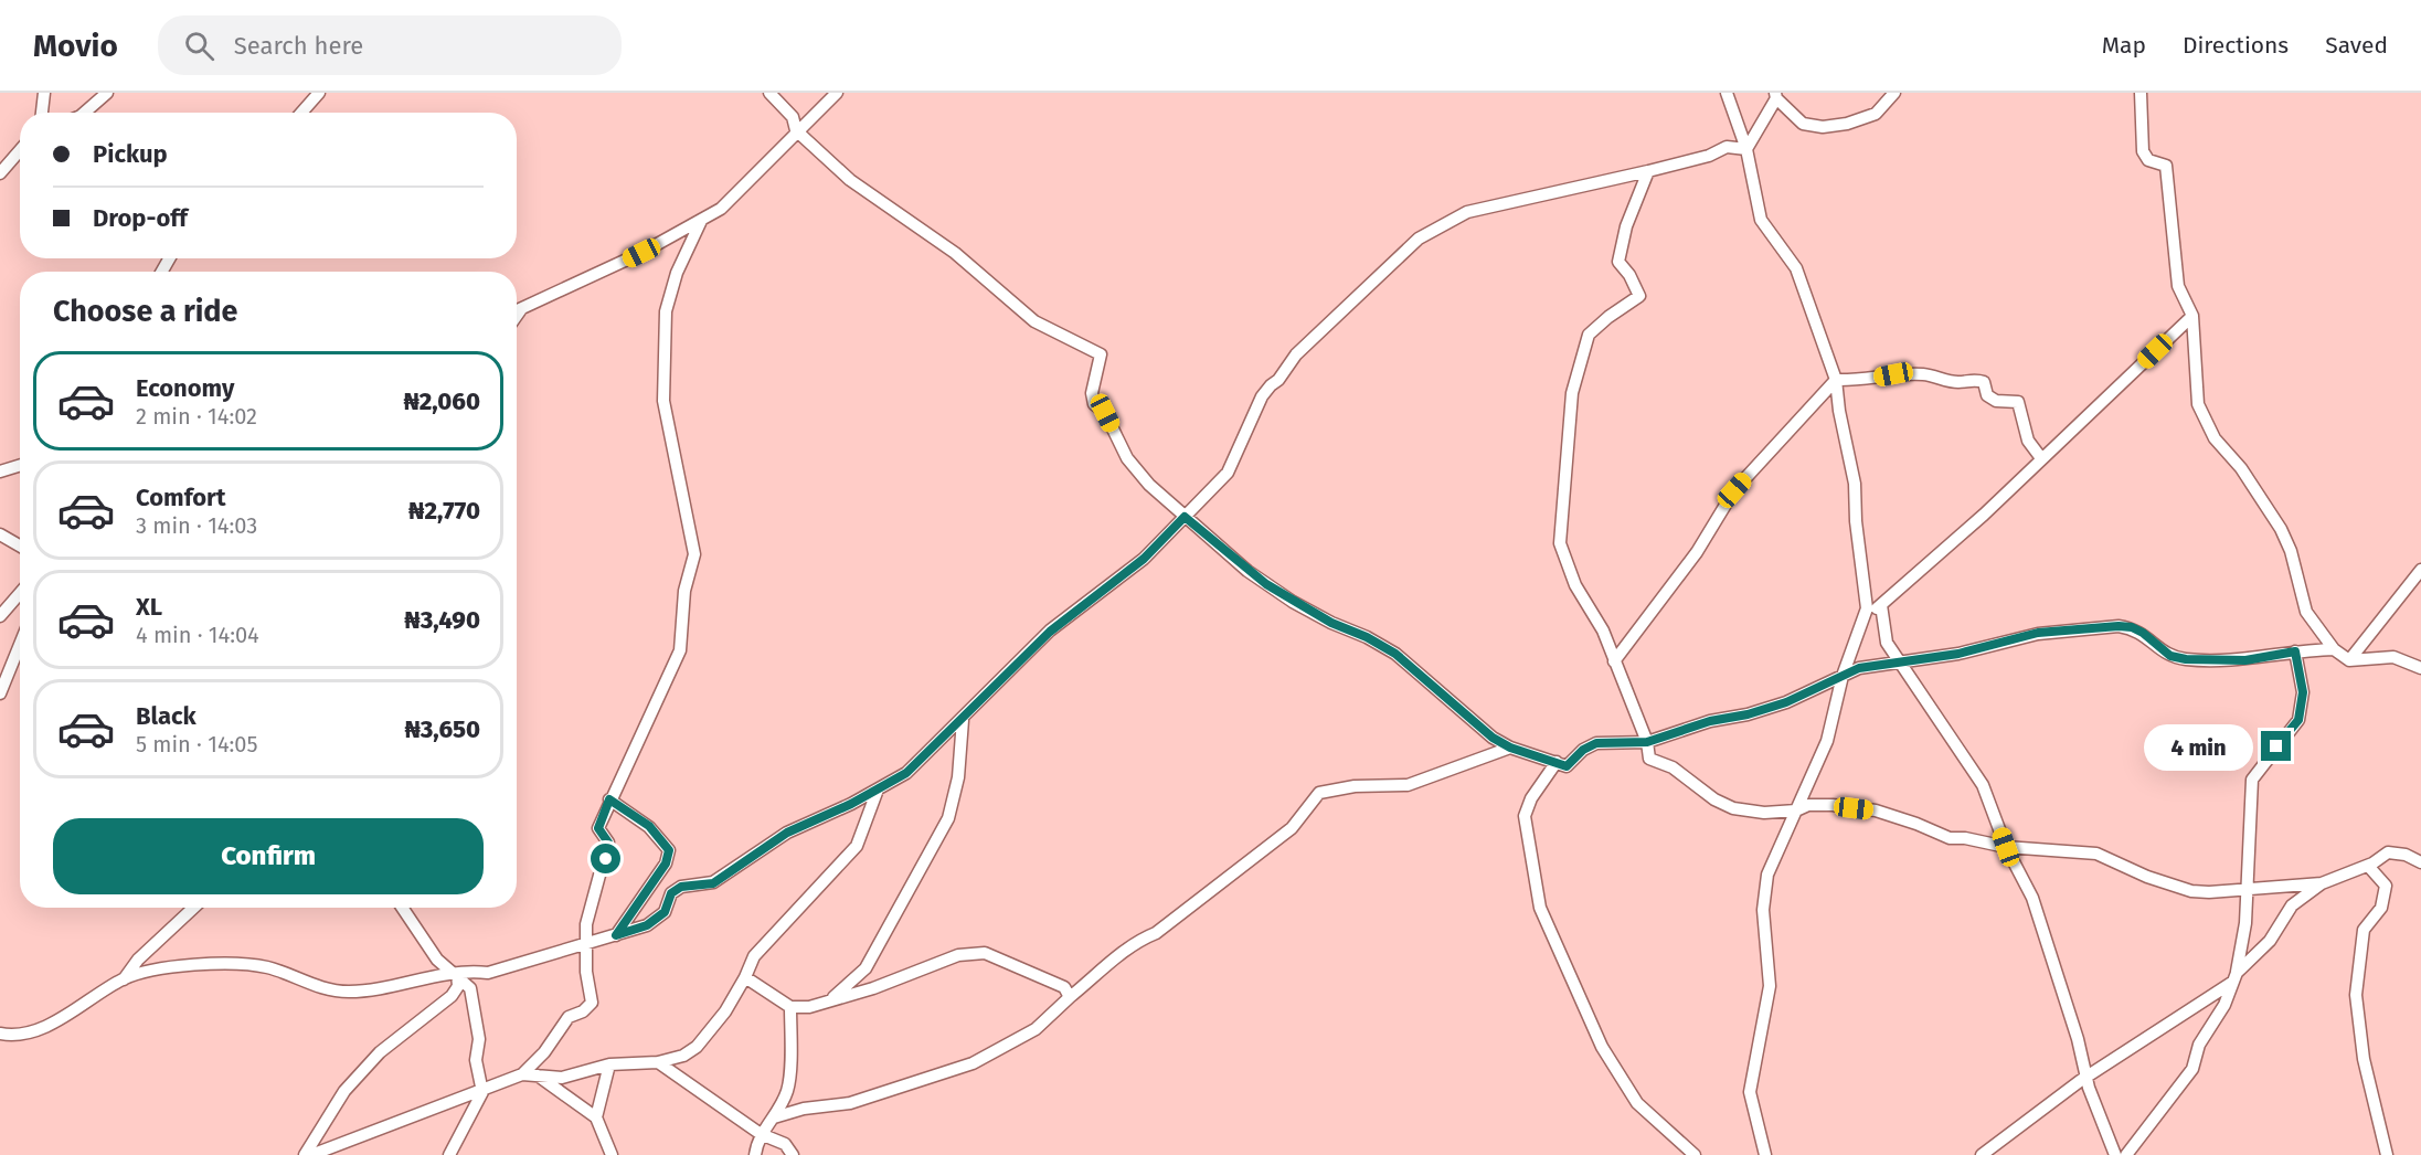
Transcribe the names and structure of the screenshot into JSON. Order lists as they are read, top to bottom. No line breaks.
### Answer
{"page":{"header":"Movio","search":"Search here","nav":["Map","Directions","Saved"],"banner":["Pickup","Drop-off"],"heading":"Choose a ride","list":[{"name":"Economy","note":"2 min · 14:02","value":"₦2,060"},{"name":"Comfort","note":"3 min · 14:03","value":"₦2,770"},{"name":"XL","note":"4 min · 14:04","value":"₦3,490"},{"name":"Black","note":"5 min · 14:05","value":"₦3,650"}],"bubble":"4 min","buttons":"Confirm"}}
